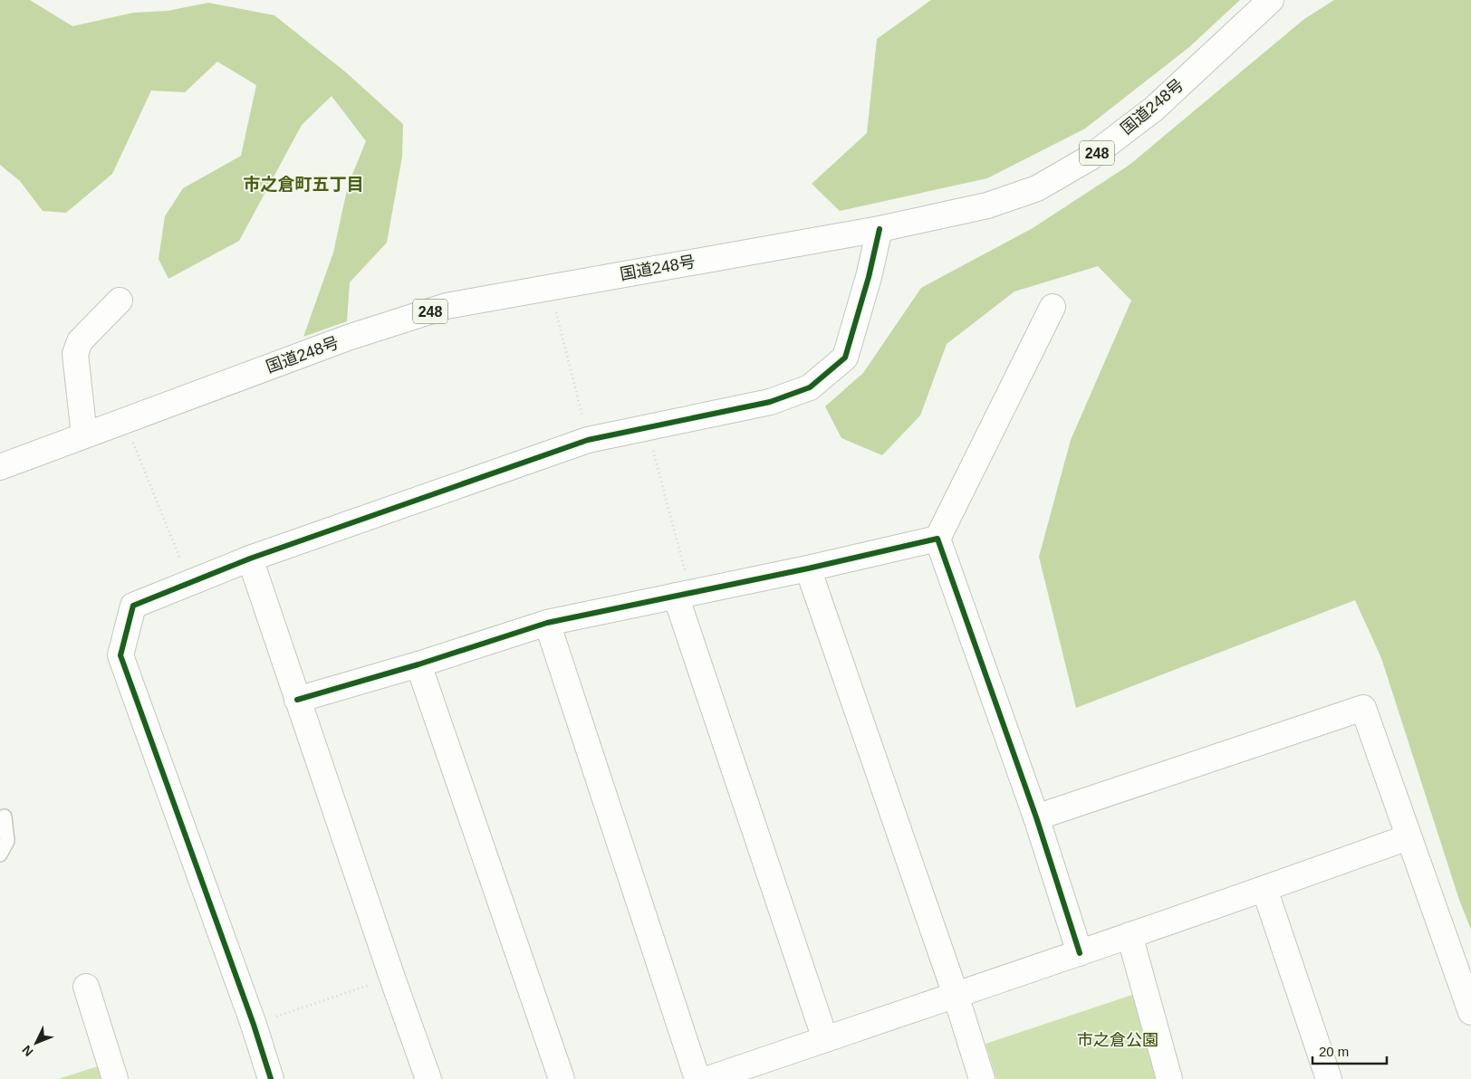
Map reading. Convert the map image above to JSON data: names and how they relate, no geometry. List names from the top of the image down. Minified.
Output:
{"streets":{"main road":["国道248号","248"]},"districts":["市之倉町五丁目"],"parks":["市之倉公園"],"scale_bar":"20 m","north":"bottom left"}
